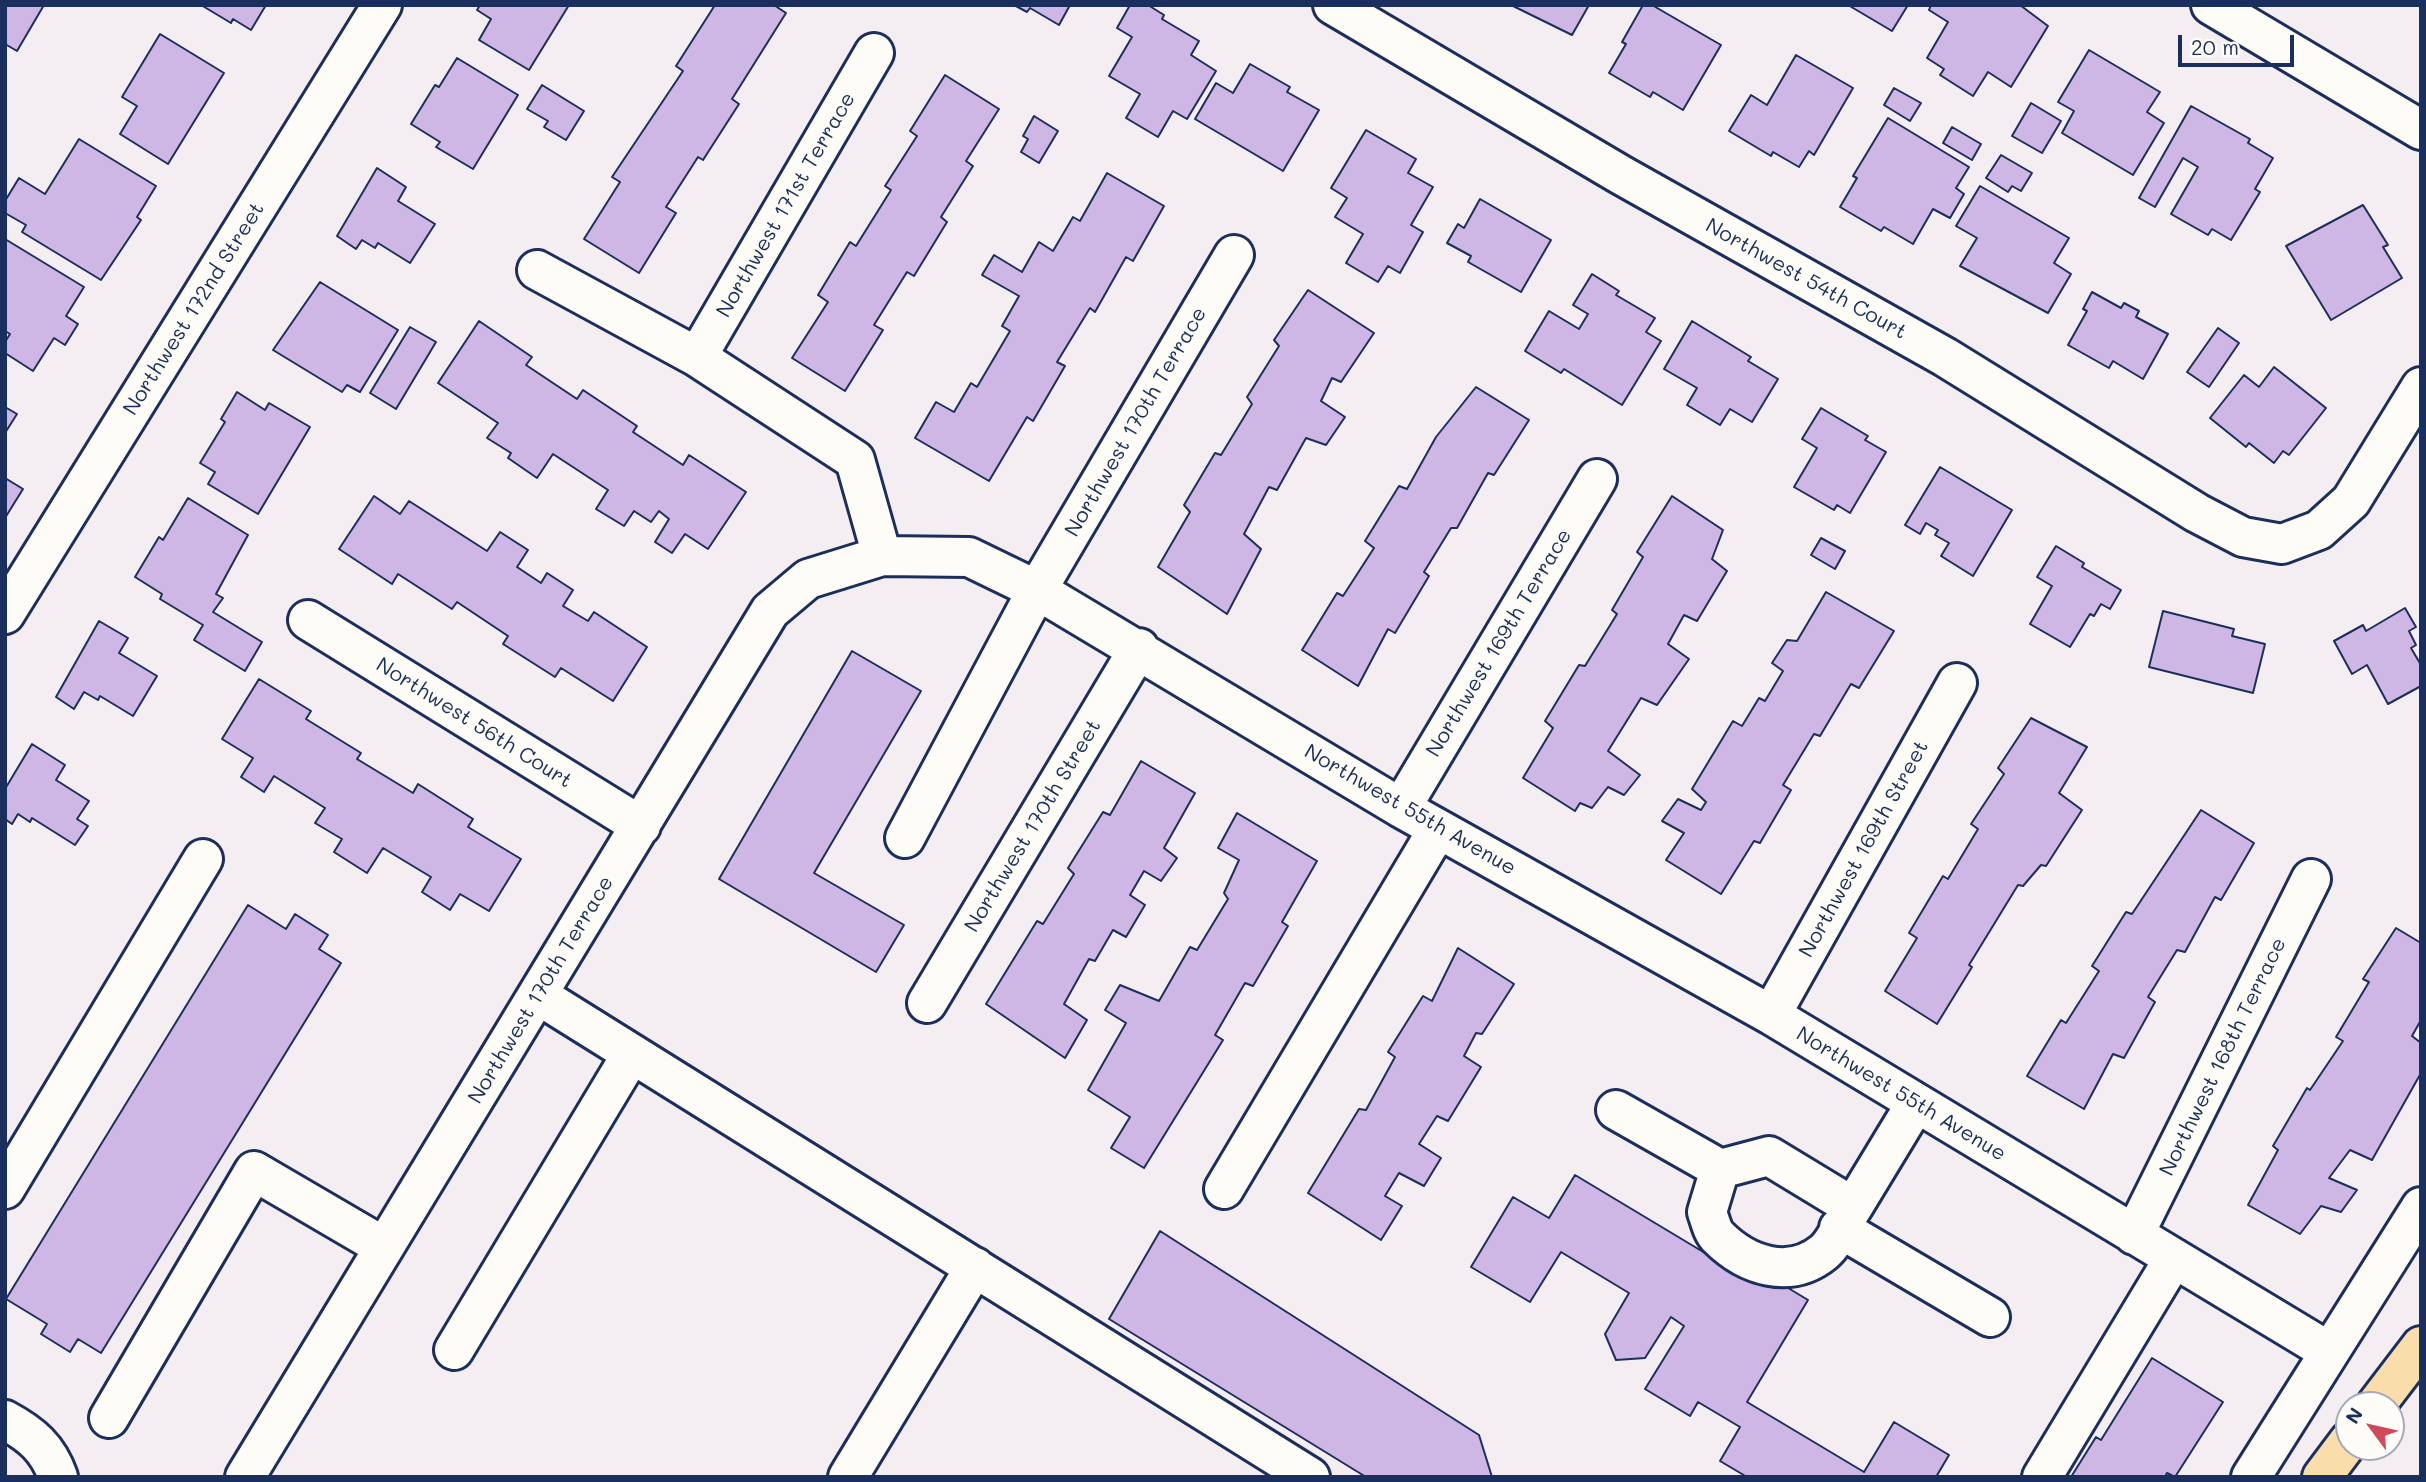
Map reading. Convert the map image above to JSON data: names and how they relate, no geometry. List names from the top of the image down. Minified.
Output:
{"streets":{"street":["Northwest 171st Terrace","Northwest 54th Court","Northwest 172nd Street","Northwest 170th Terrace","Northwest 169th Terrace","Northwest 56th Court","Northwest 55th Avenue","Northwest 170th Street","Northwest 169th Street","Northwest 168th Terrace"]},"crossings":[["Northwest 170th Terrace","Northwest 56th Court"],["Northwest 170th Terrace","Northwest 55th Avenue"],["Northwest 169th Terrace","Northwest 55th Avenue"],["Northwest 55th Avenue","Northwest 170th Street"],["Northwest 55th Avenue","Northwest 169th Street"],["Northwest 55th Avenue","Northwest 168th Terrace"]],"scale_bar":"20 m","north":"top left"}
